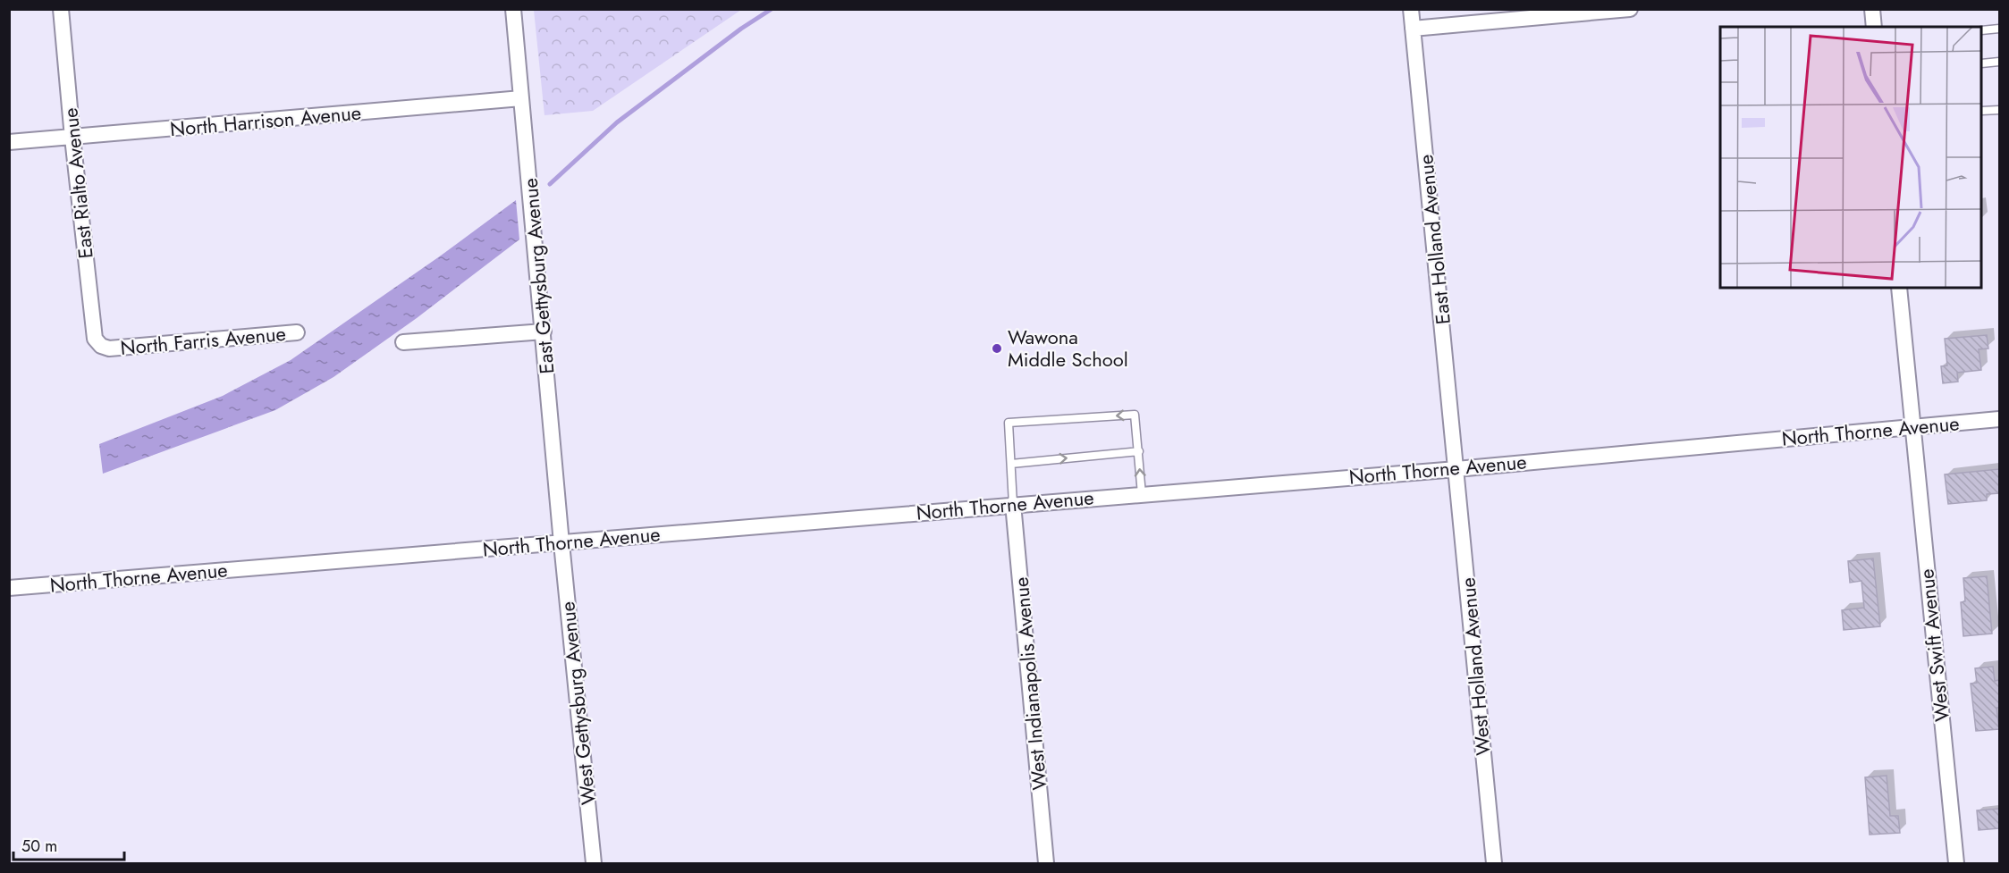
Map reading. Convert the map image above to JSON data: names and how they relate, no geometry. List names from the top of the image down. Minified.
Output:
{"streets":{"street":["North Harrison Avenue","East Rialto Avenue","East Holland Avenue","East Gettysburg Avenue","North Farris Avenue","North Thorne Avenue","West Swift Avenue","West Holland Avenue","West Indianapolis Avenue","West Gettysburg Avenue"]},"crossings":[["North Harrison Avenue","East Rialto Avenue"],["North Harrison Avenue","East Gettysburg Avenue"],["East Rialto Avenue","North Farris Avenue"],["East Holland Avenue","North Thorne Avenue"],["East Holland Avenue","West Holland Avenue"],["East Gettysburg Avenue","North Thorne Avenue"],["East Gettysburg Avenue","West Gettysburg Avenue"],["North Thorne Avenue","West Swift Avenue"],["North Thorne Avenue","West Holland Avenue"],["North Thorne Avenue","West Indianapolis Avenue"],["North Thorne Avenue","West Gettysburg Avenue"]],"places":["Wawona Middle School"],"scale_bar":"50 m"}
